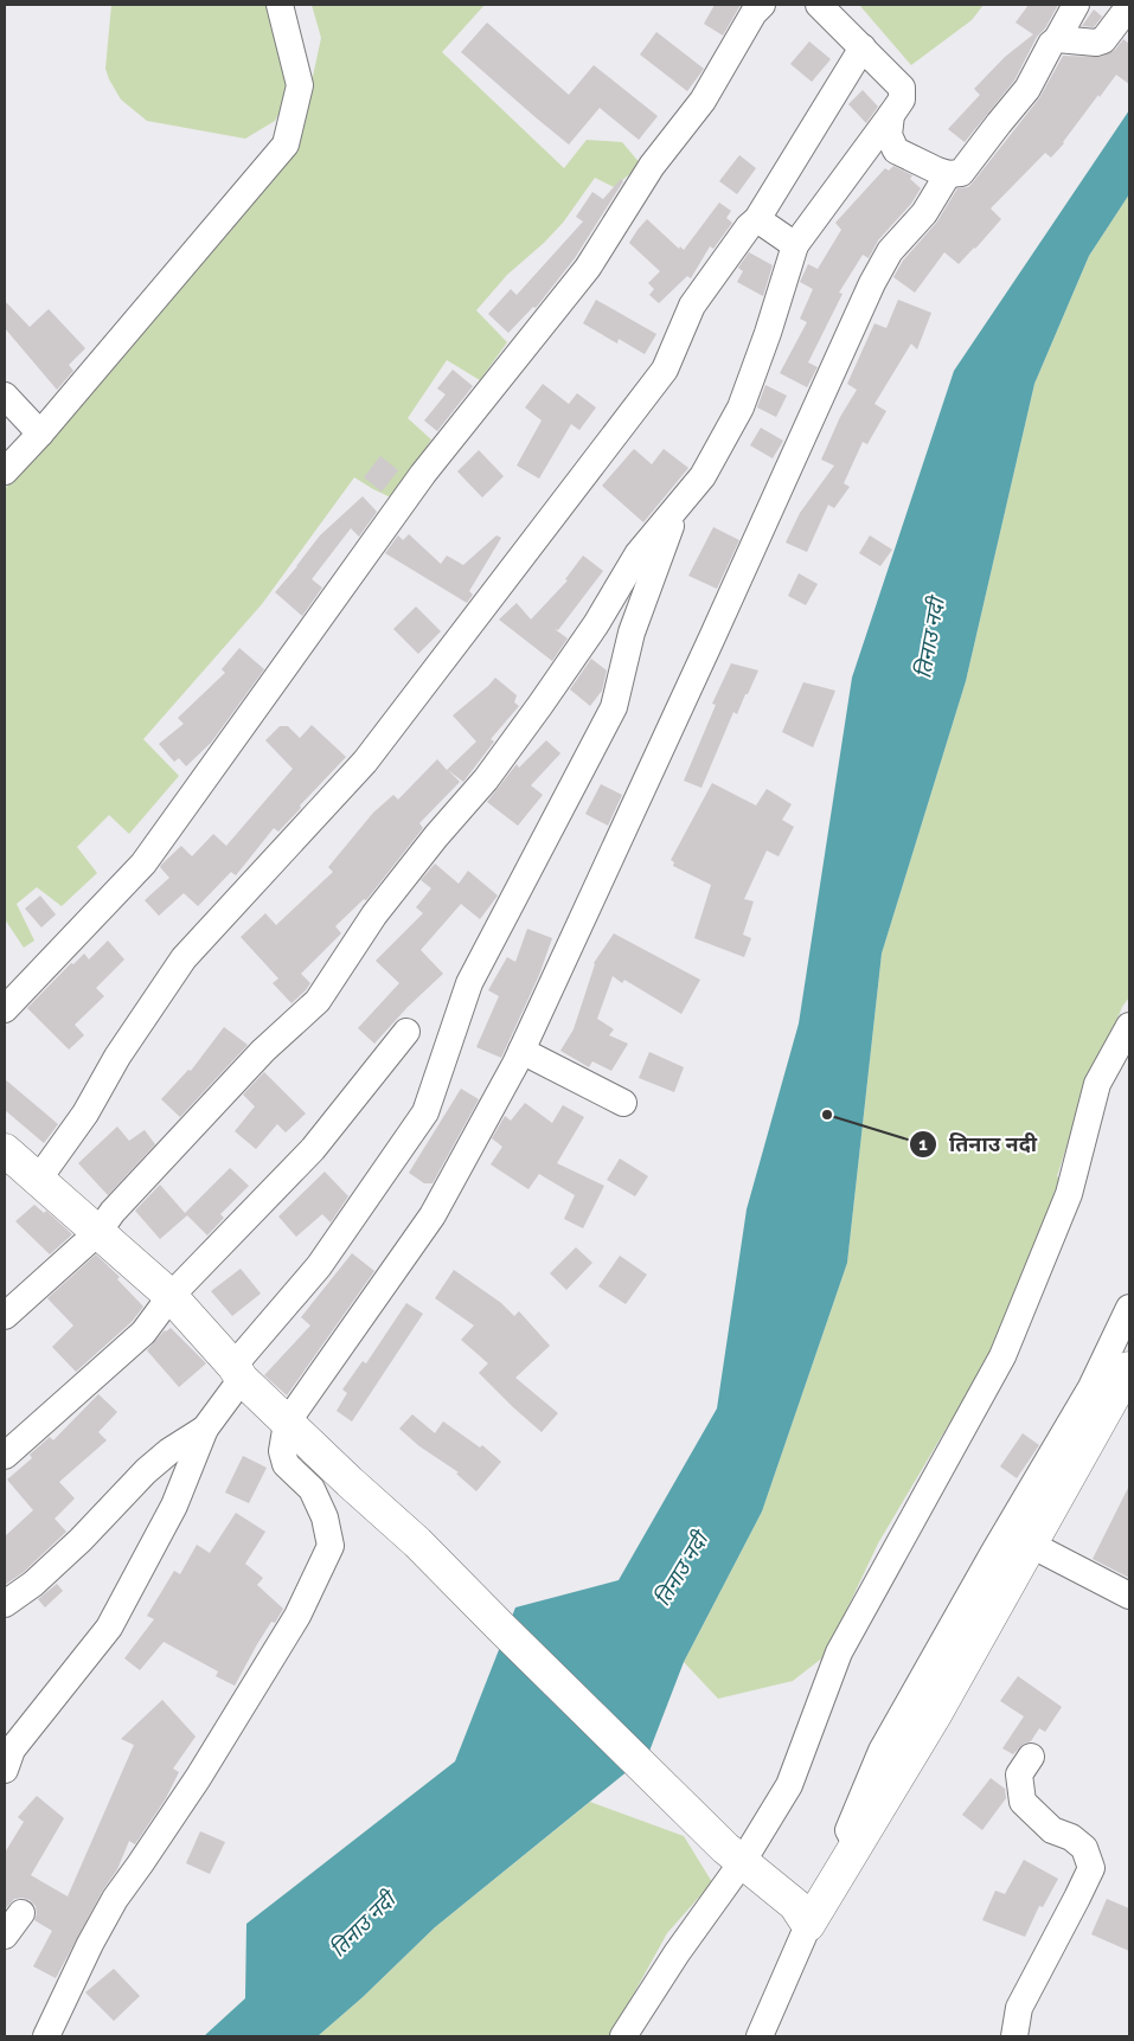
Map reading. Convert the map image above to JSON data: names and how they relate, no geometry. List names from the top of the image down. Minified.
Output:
{"water":["तिनाउ नदी"],"places":["तिनाउ नदी"]}
